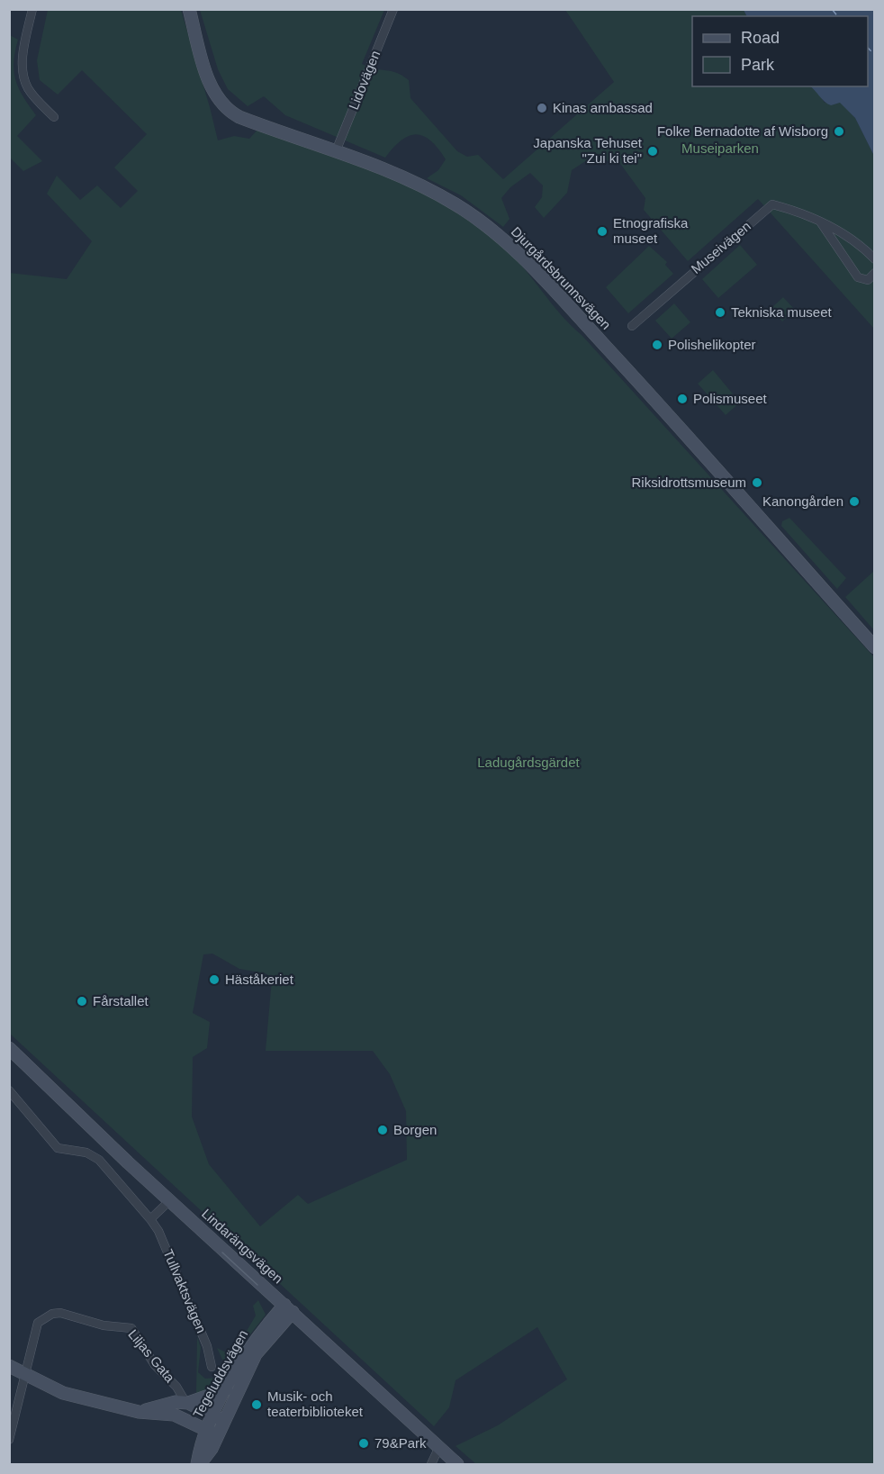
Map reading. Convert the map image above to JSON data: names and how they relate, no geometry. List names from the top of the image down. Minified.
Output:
{"streets":{"street":["Lidovägen","Museivägen","Djurgårdsbrunnsvägen","Lindarängsvägen","Tullvaktsvägen","Liljas Gata","Tegeluddsvägen"]},"crossings":[["Lidovägen","Djurgårdsbrunnsvägen"],["Lindarängsvägen","Tegeluddsvägen"]],"parks":["Museiparken","Ladugårdsgärdet"],"places":["Kinas ambassad","Folke Bernadotte af Wisborg","Japanska Tehuset \"Zui ki tei\"","Etnografiska museet","Tekniska museet","Polishelikopter","Polismuseet","Riksidrottsmuseum","Kanongården","Häståkeriet","Fårstallet","Borgen","Musik- och teaterbiblioteket","79&Park"],"legend":["Road","Park"]}
